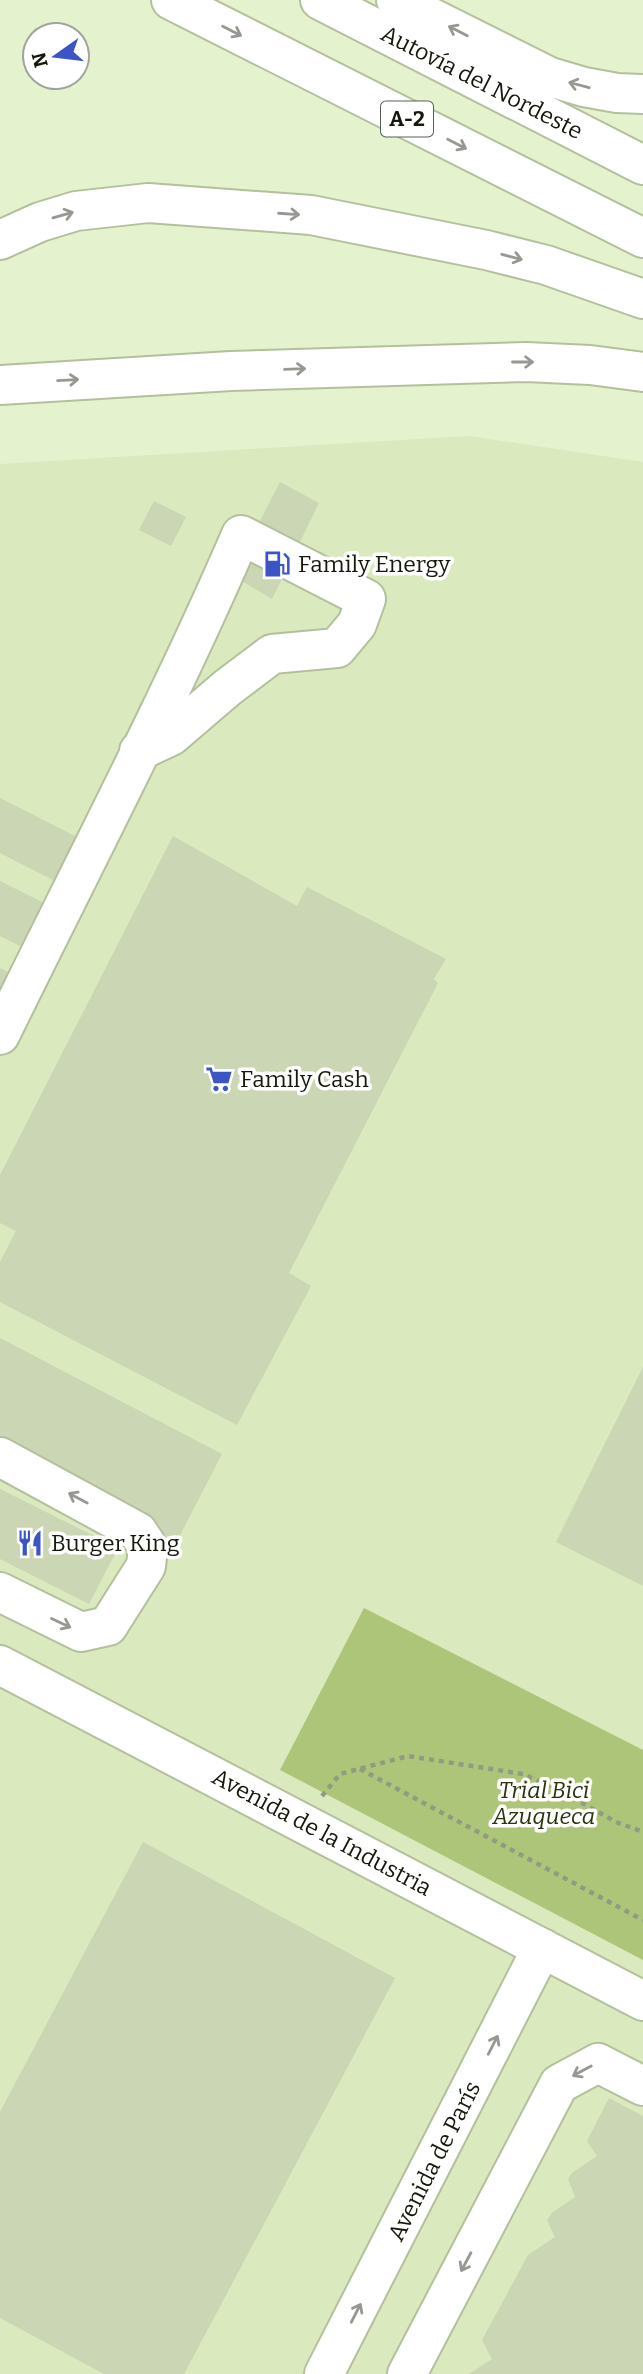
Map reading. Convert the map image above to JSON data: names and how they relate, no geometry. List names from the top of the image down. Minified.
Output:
{"streets":{"main road":["Autovía del Nordeste","A-2","Avenida de la Industria","Avenida de París"]},"crossings":[["Avenida de la Industria","Avenida de París"]],"one_way":["Avenida de París"],"parks":["Trial Bici Azuqueca"],"places":{"fuel station":["Family Energy"],"supermarket":["Family Cash"],"restaurant":["Burger King"]},"north":"left"}
